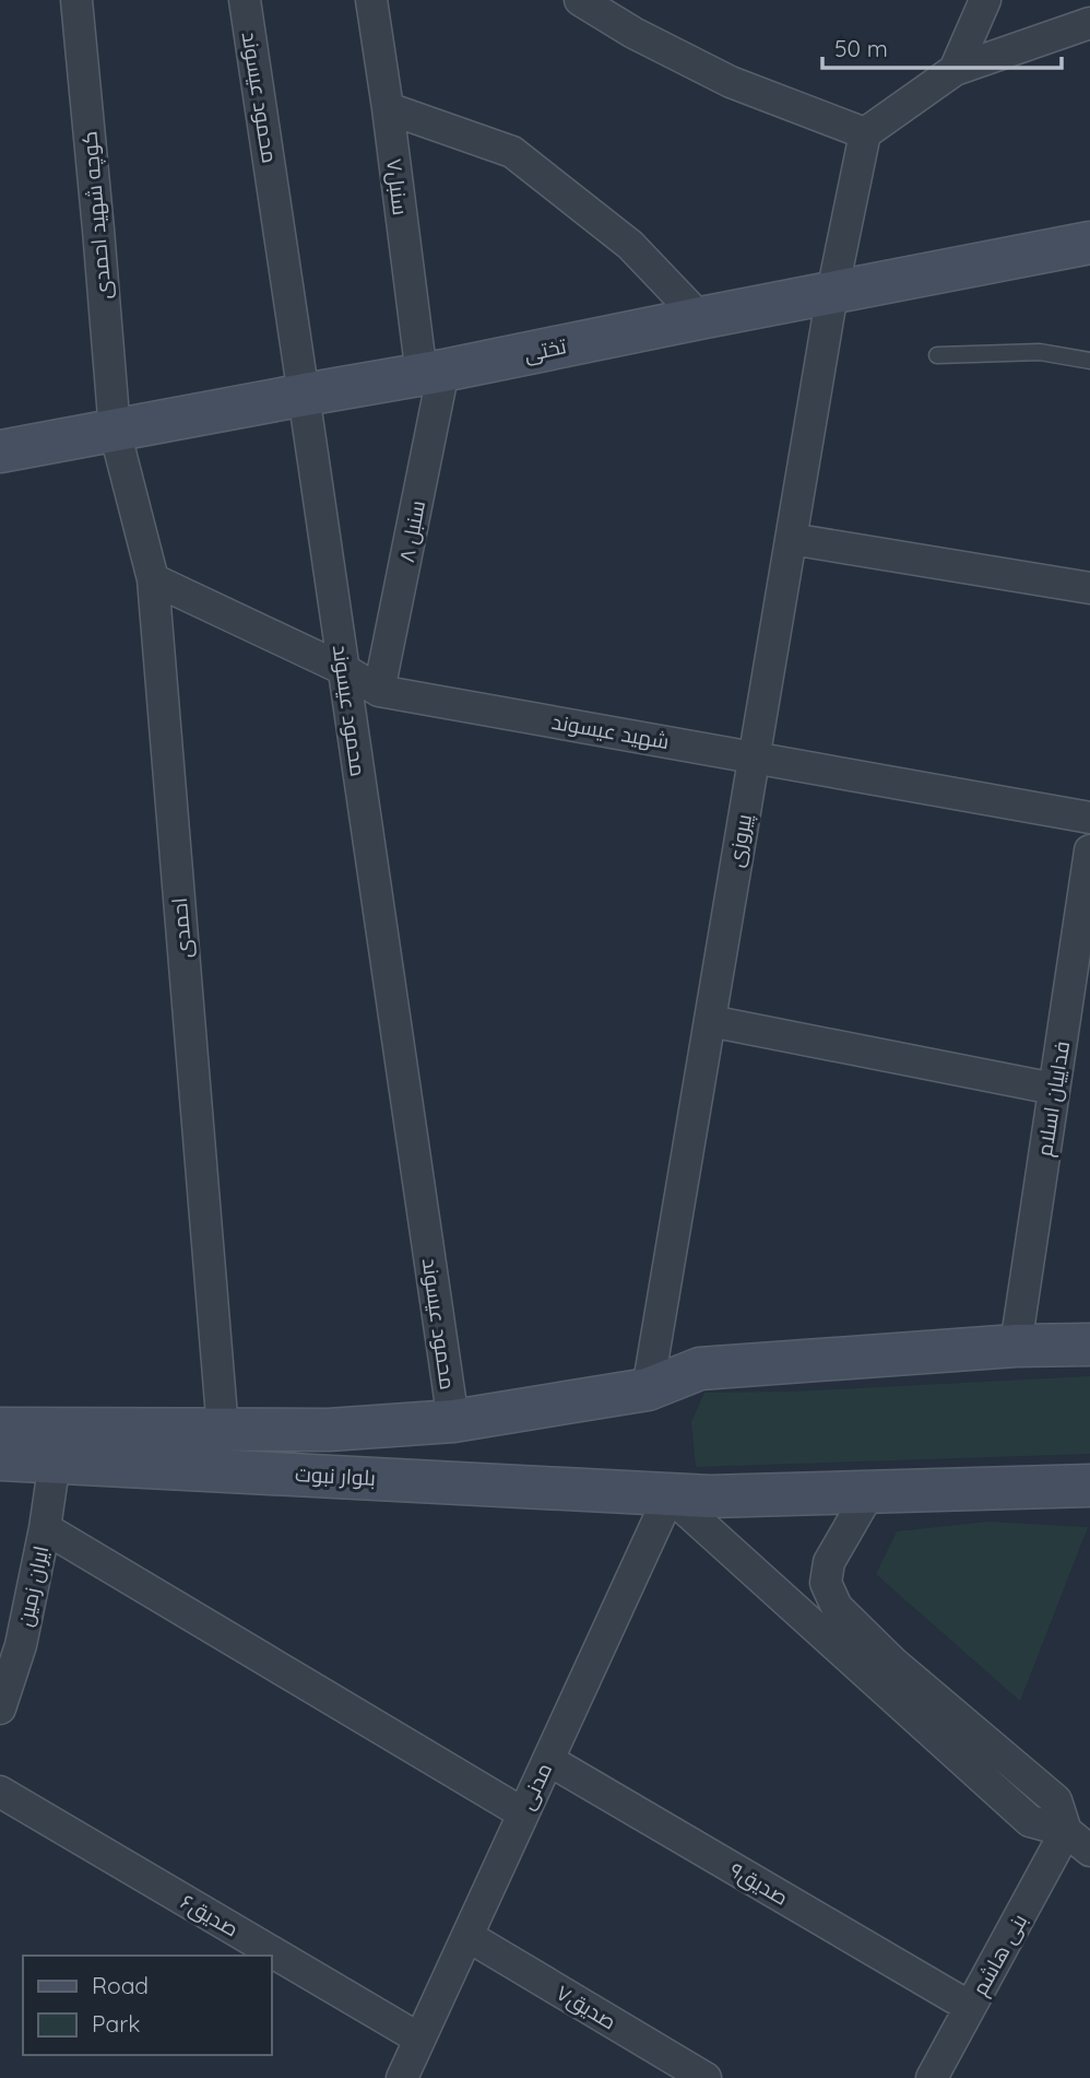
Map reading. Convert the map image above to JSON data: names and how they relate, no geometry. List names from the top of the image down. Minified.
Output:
{"streets":{"street":["محمود عیسوند","سنبل۷","کوچه شهید احمدی","تختی","سنبل ۸","شهید عیسوند","پیروزی","احمدی","فداییان اسلام","بلوار نبوت","ایران زمین","مدنی","صدیق۹","صدیق۶","بنی هاشم","صدیق۷"]},"crossings":[["محمود عیسوند","تختی"],["محمود عیسوند","شهید عیسوند"],["محمود عیسوند","بلوار نبوت"],["سنبل۷","تختی"],["سنبل۷","سنبل ۸"],["کوچه شهید احمدی","تختی"],["کوچه شهید احمدی","احمدی"],["تختی","سنبل ۸"],["تختی","پیروزی"],["تختی","احمدی"],["سنبل ۸","شهید عیسوند"],["شهید عیسوند","پیروزی"],["شهید عیسوند","احمدی"],["پیروزی","بلوار نبوت"],["احمدی","بلوار نبوت"],["فداییان اسلام","بلوار نبوت"],["بلوار نبوت","ایران زمین"],["بلوار نبوت","مدنی"],["مدنی","صدیق۹"],["مدنی","صدیق۶"],["مدنی","صدیق۷"],["صدیق۹","بنی هاشم"]],"legend":["Road","Park"],"scale_bar":"50 m"}
